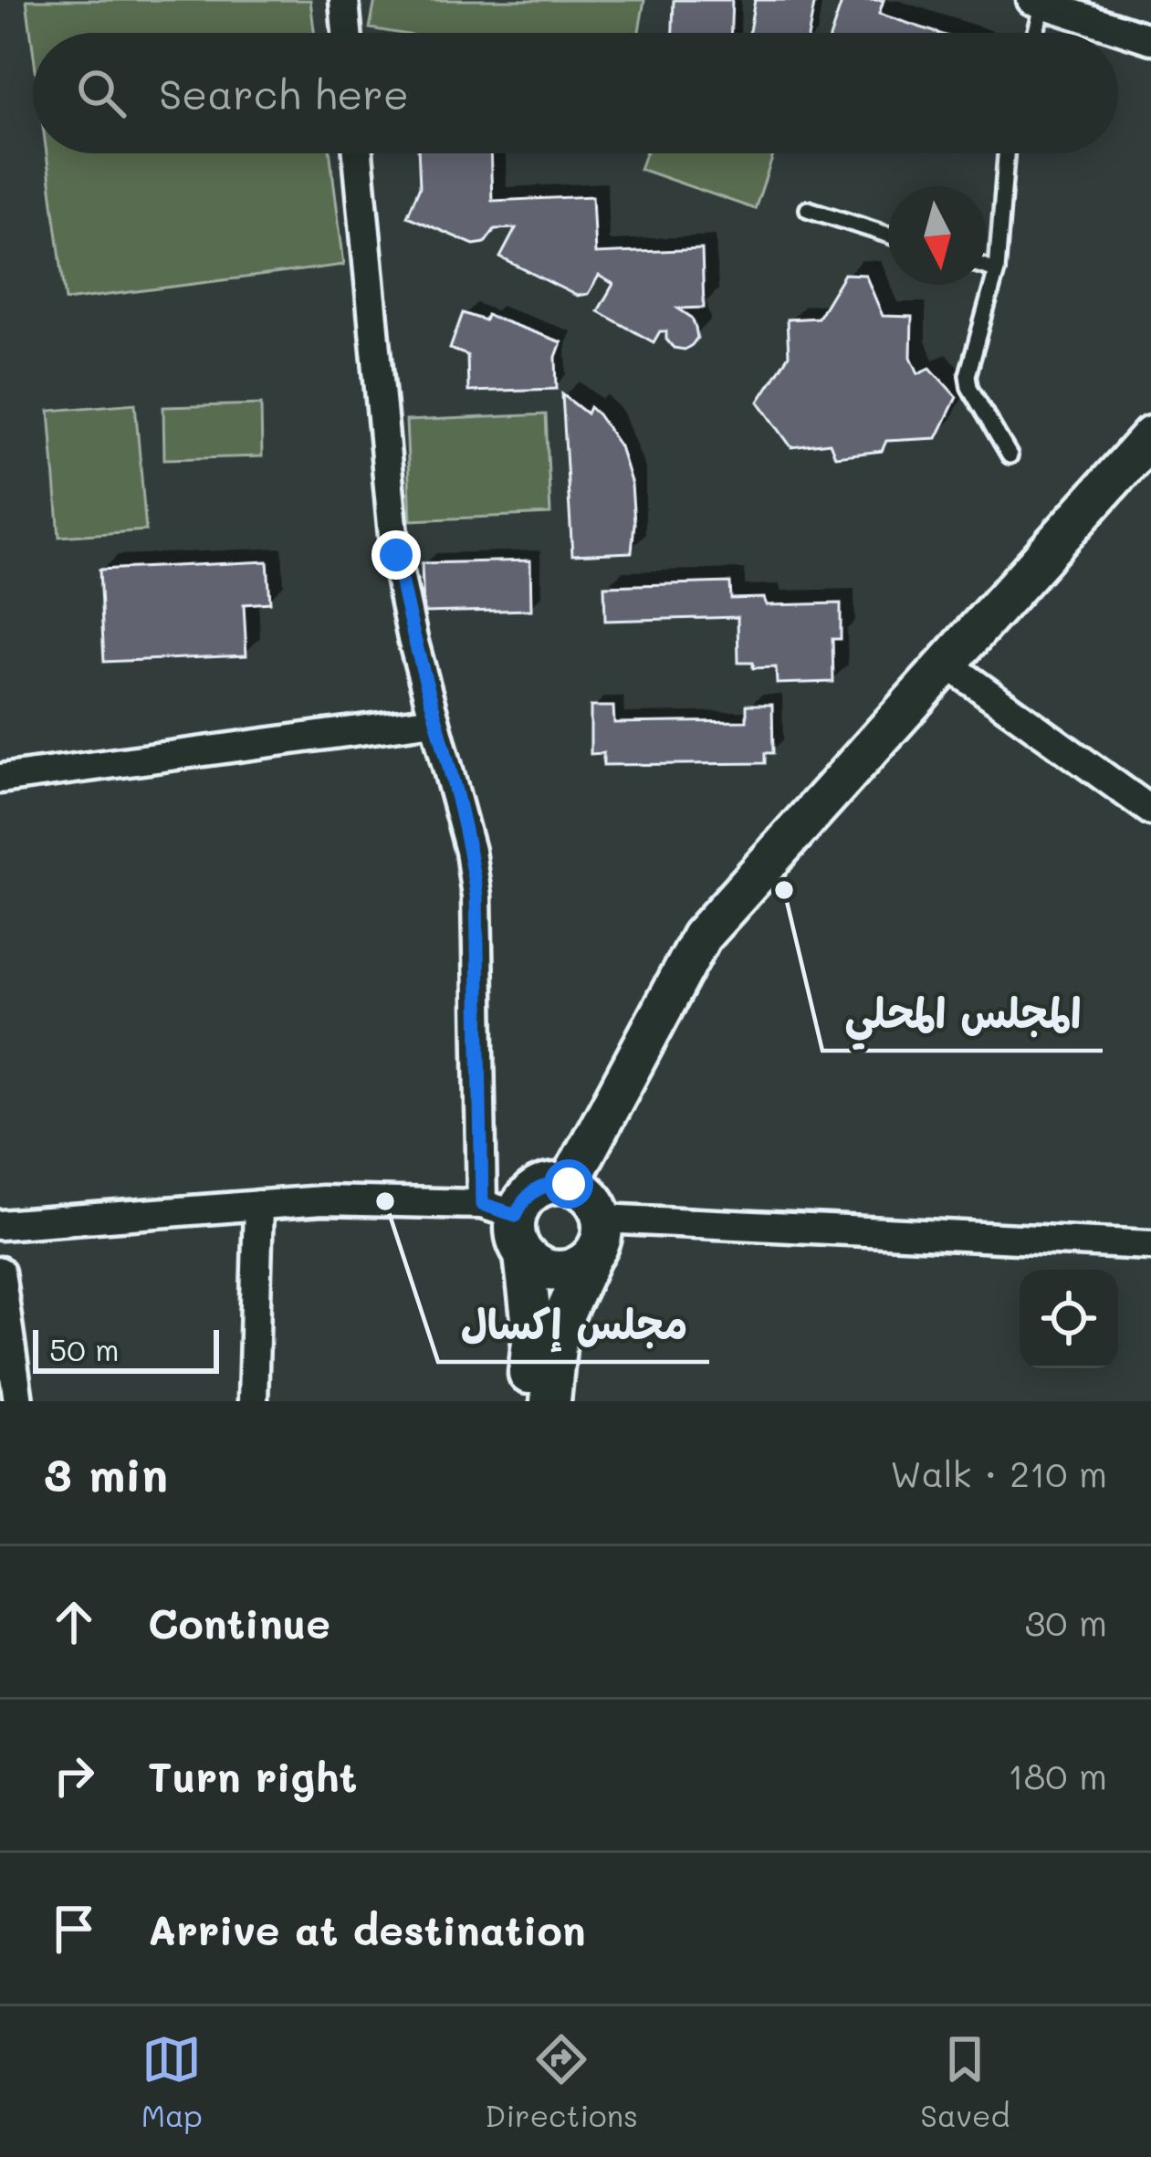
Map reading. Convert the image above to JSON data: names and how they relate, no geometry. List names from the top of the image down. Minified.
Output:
{"places":["المجلس المحلي","مجلس إكسال"],"scale_bar":"50 m","north":"bottom","page":{"search":"Search here","scale":"50 m","heading":["3 min","Walk · 210 m"],"list":[["Continue","30 m"],["Turn right","180 m"],"Arrive at destination"],"nav":["Map","Directions","Saved"]}}
